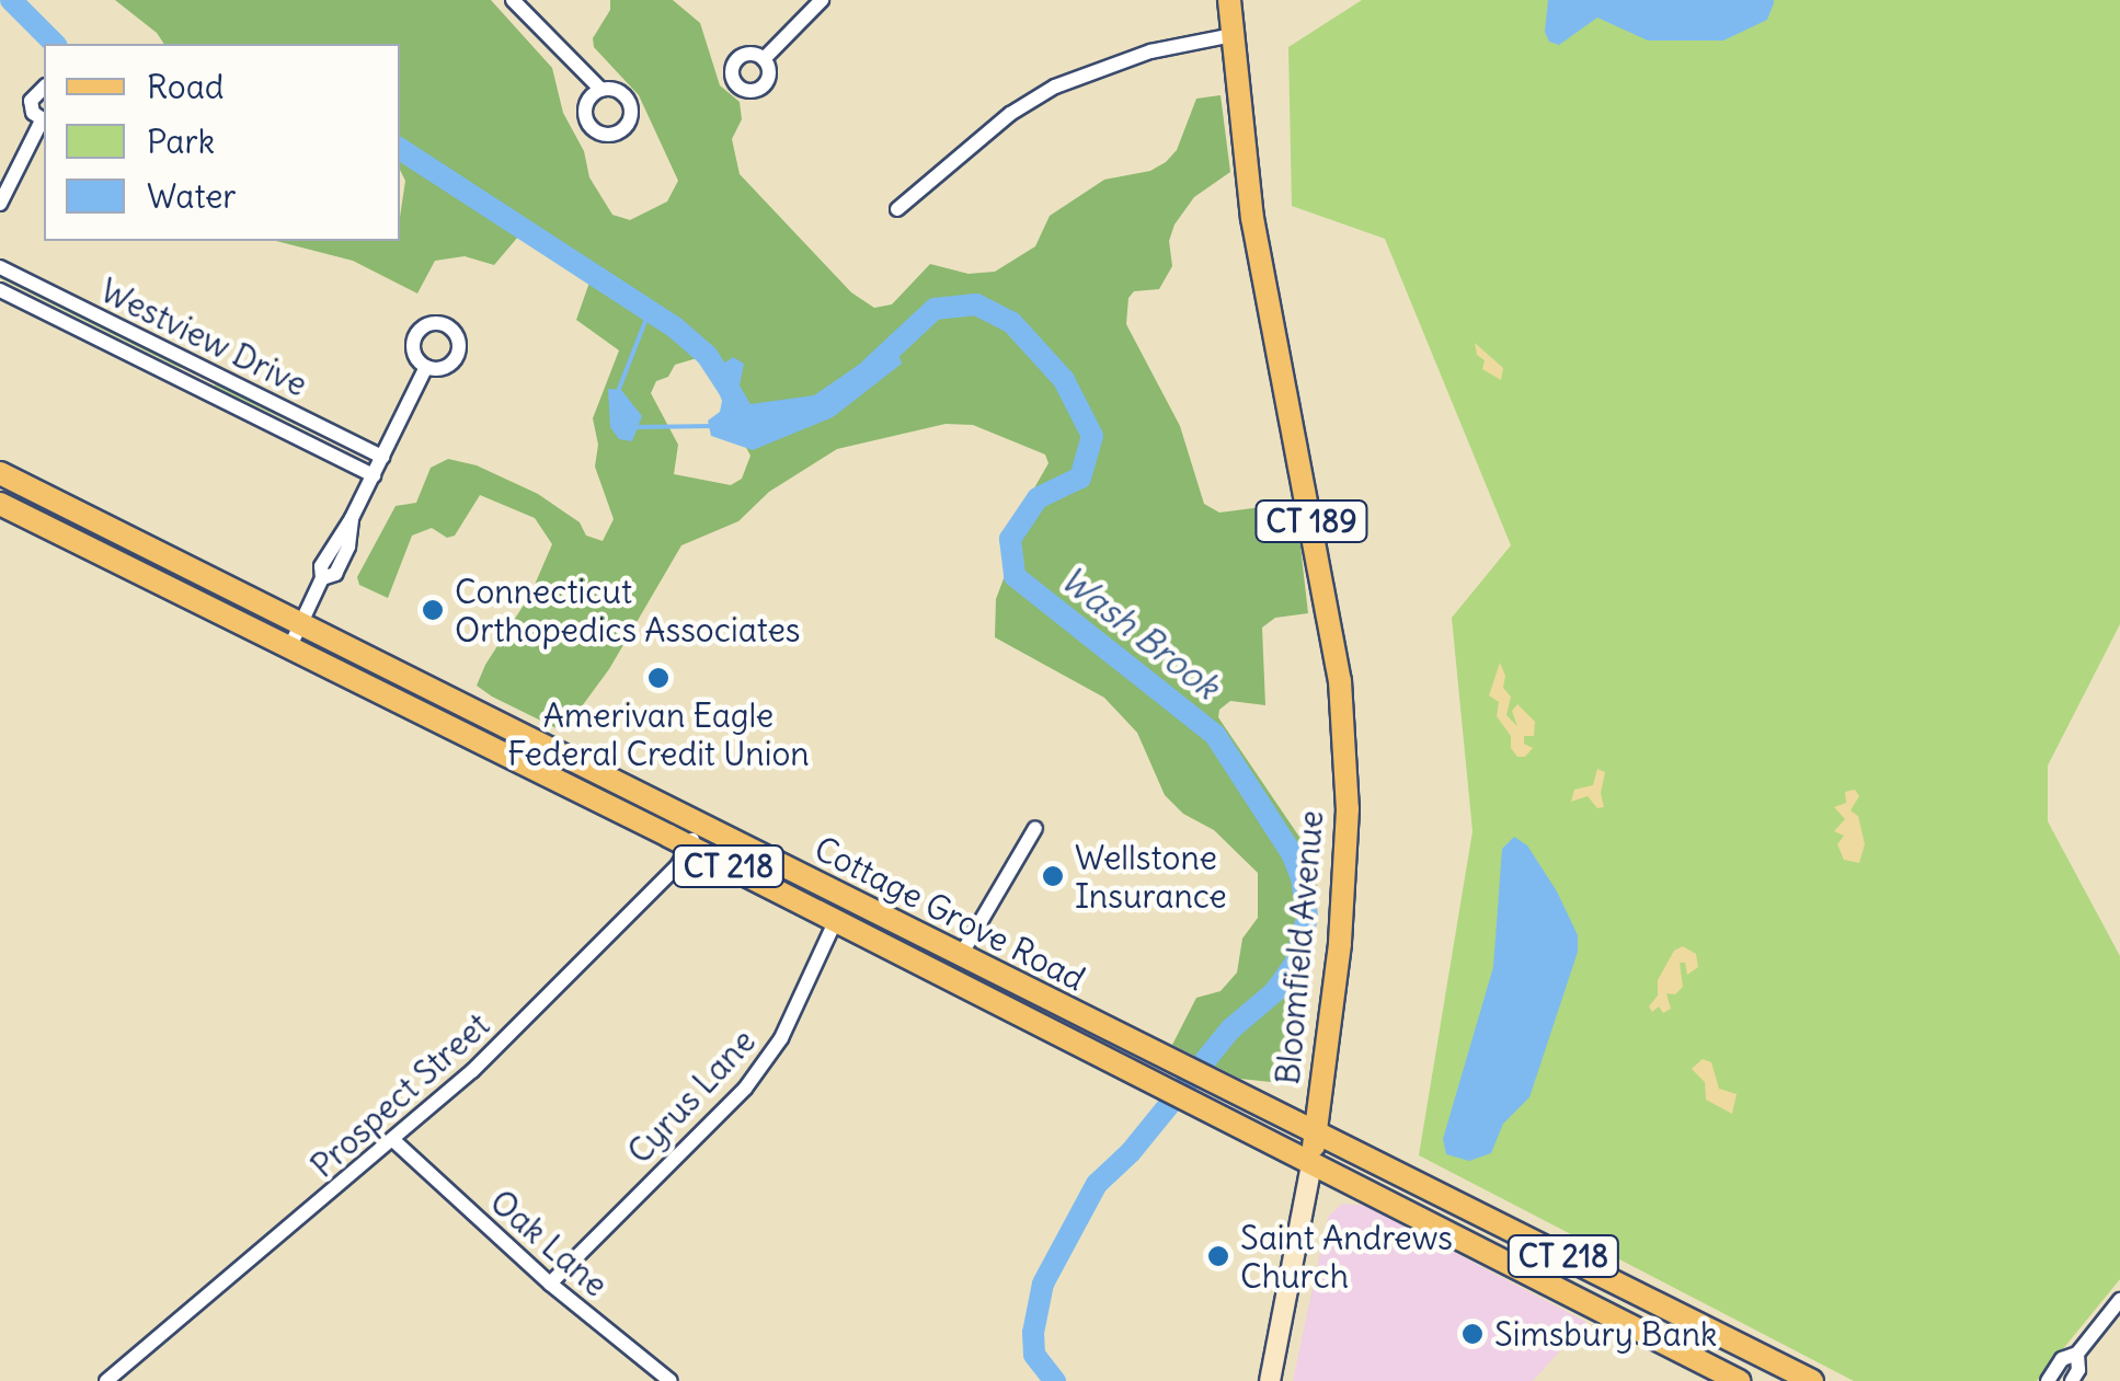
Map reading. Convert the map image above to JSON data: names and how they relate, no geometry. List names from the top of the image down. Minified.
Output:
{"streets":{"main road":["CT 189","CT 218","Cottage Grove Road","Bloomfield Avenue"],"street":["Westview Drive","Prospect Street","Cyrus Lane","Oak Lane"]},"crossings":[["Cottage Grove Road","Bloomfield Avenue"],["Cottage Grove Road","Prospect Street"],["Cottage Grove Road","Cyrus Lane"],["Prospect Street","Oak Lane"],["Cyrus Lane","Oak Lane"]],"water":["Wash Brook"],"places":["Connecticut Orthopedics Associates","Amerivan Eagle Federal Credit Union","Wellstone Insurance","Saint Andrews Church","Simsbury Bank"],"legend":["Road","Park","Water"]}
